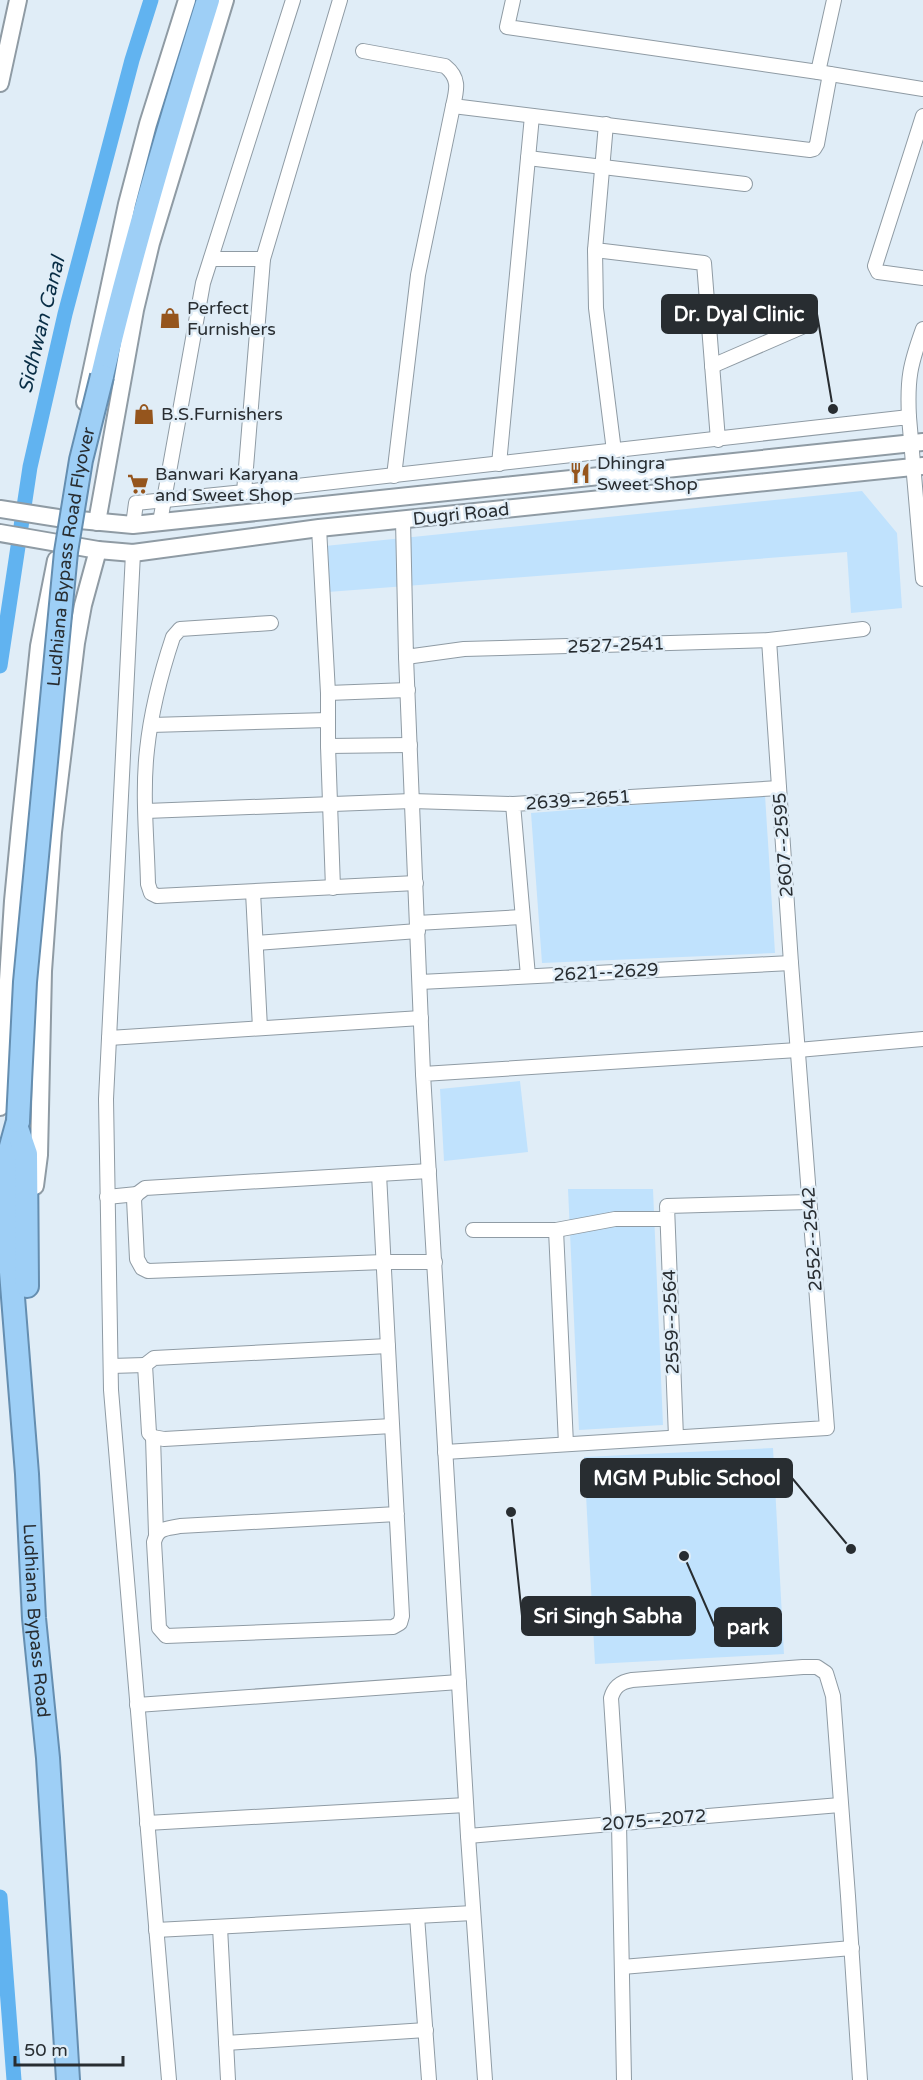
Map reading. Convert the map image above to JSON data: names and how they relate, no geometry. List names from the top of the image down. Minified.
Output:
{"streets":{"highway":["Ludhiana Bypass Road Flyover","Ludhiana Bypass Road"],"street":["Dugri Road","2527-2541","2639--2651","2607--2595","2621--2629","2552--2542","2559--2564","2075--2072"]},"crossings":[["Ludhiana Bypass Road Flyover","Ludhiana Bypass Road"],["2527-2541","2607--2595"],["2639--2651","2607--2595"],["2639--2651","2621--2629"],["2607--2595","2621--2629"],["2607--2595","2552--2542"],["2552--2542","2559--2564"]],"water":["Sidhwan Canal"],"places":{"shop":["Perfect Furnishers","B.S.Furnishers"],"other":["Dr. Dyal Clinic","Sri Singh Sabha","MGM Public School","park"],"restaurant":["Dhingra Sweet Shop"],"supermarket":["Banwari Karyana and Sweet Shop"]},"scale_bar":"50 m"}
